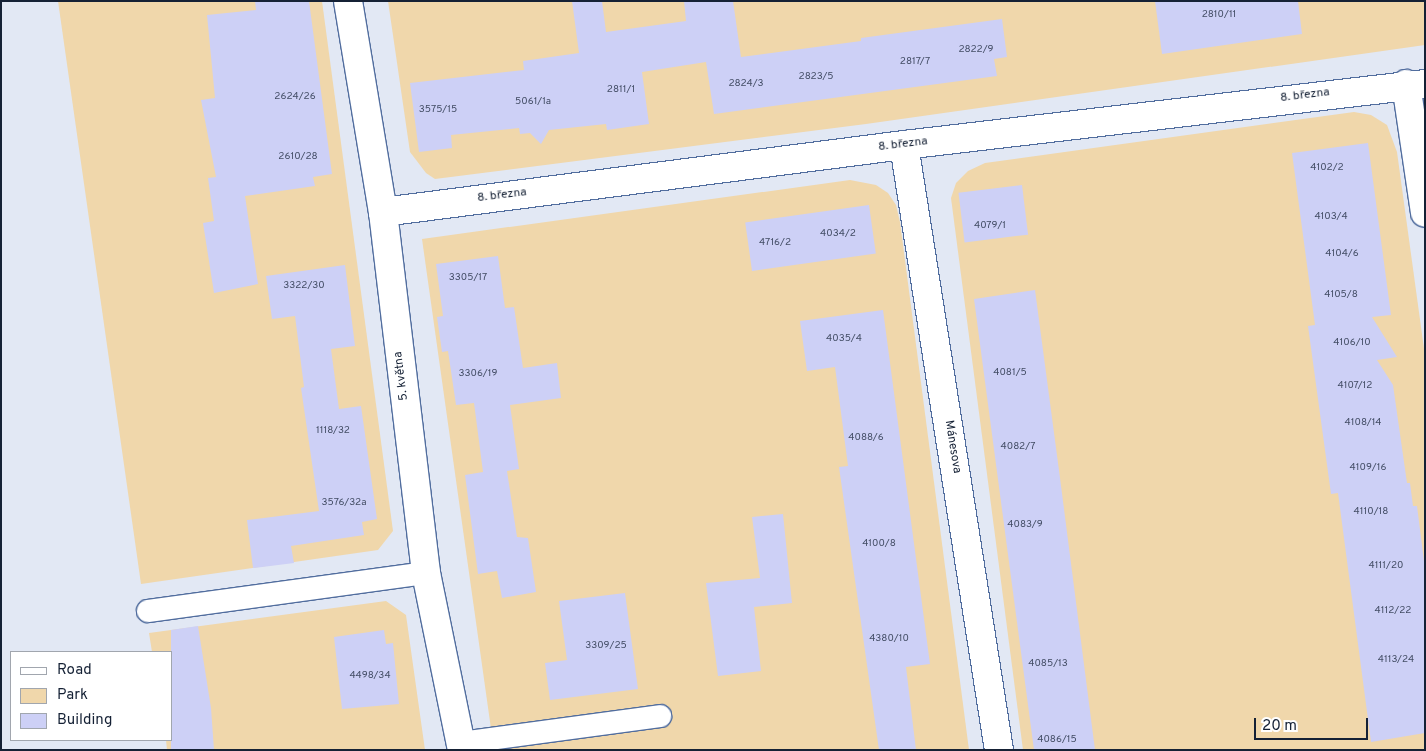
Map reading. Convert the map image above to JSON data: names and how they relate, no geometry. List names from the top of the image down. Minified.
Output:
{"streets":{"street":["8. března","5. května","Mánesova"]},"crossings":[["8. března","5. května"],["8. března","Mánesova"]],"house_numbers":["2810/11","2822/9","2817/7","2823/5","2824/3","2811/1","2624/26","5061/1a","3575/15","2610/28","4102/2","4103/4","4079/1","4034/2","4716/2","4104/6","3305/17","3322/30","4105/8","4035/4","4106/10","4081/5","3306/19","4107/12","4108/14","1118/32","4088/6","4082/7","4109/16","3576/32a","4110/18","4083/9","4100/8","4111/20","4112/22","4380/10","3309/25","4113/24","4085/13","4498/34","4086/15"],"legend":["Road","Park","Building"],"scale_bar":"20 m"}
